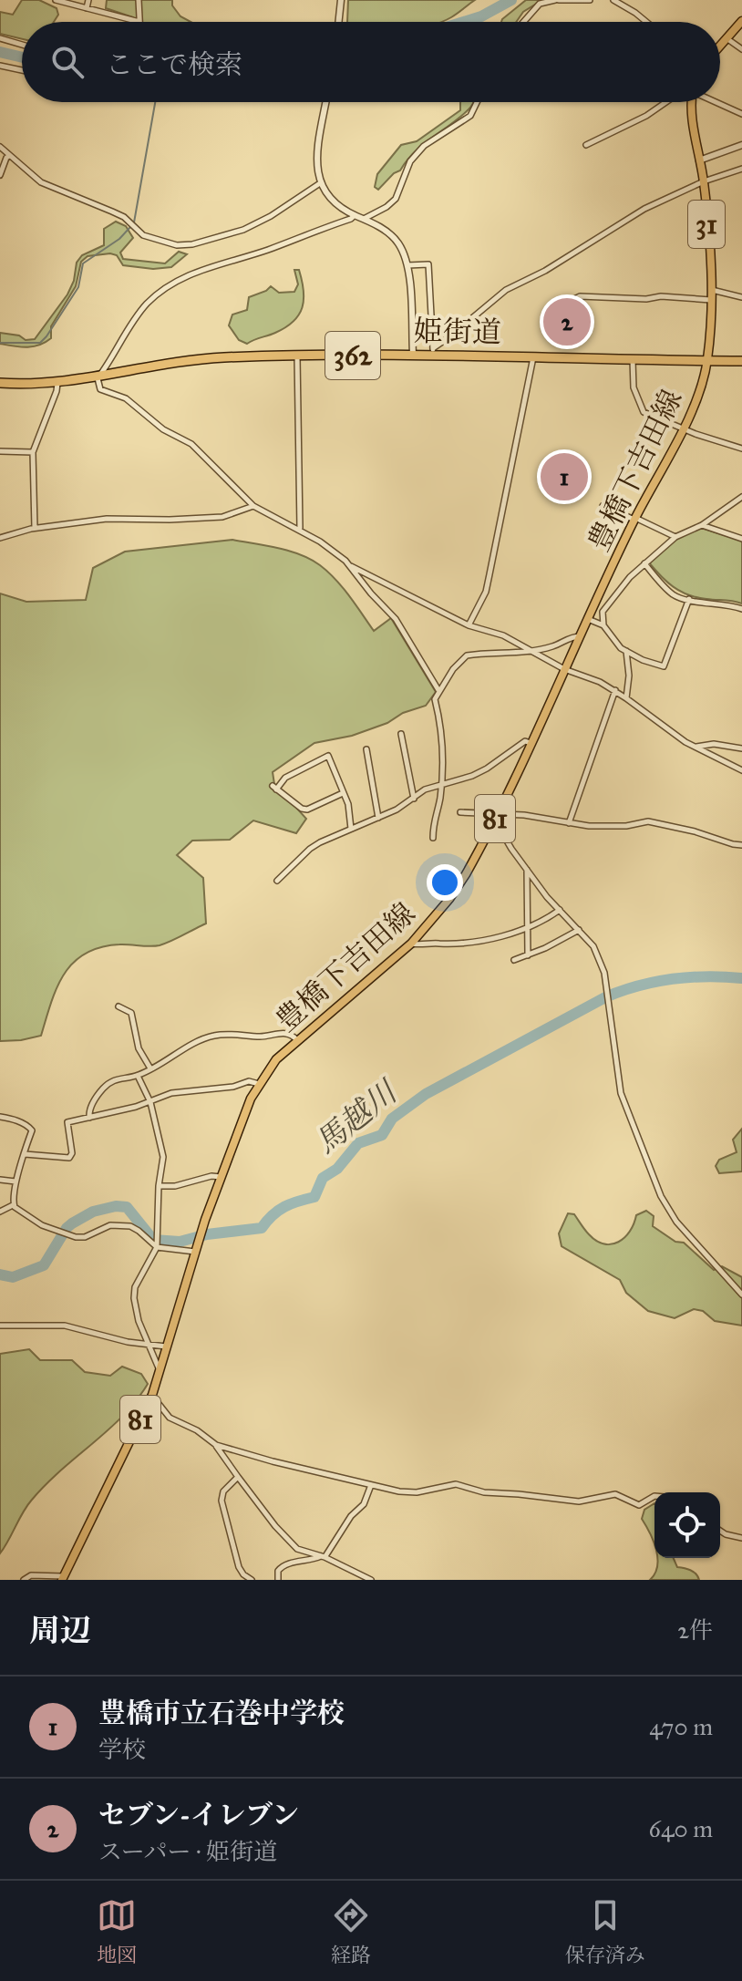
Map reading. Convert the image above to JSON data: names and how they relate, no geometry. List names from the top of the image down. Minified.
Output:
{"streets":{"highway":["姫街道","362"],"main road":["31","豊橋下吉田線","81"]},"crossings":[["31","姫街道"],["31","豊橋下吉田線"],["姫街道","豊橋下吉田線"]],"water":["馬越川"],"page":{"search":"ここで検索","pins":["2","1"],"heading":["周辺","2件"],"list":[{"mark":"1","name":"豊橋市立石巻中学校","note":"学校","value":"470 m"},{"mark":"2","name":"セブン-イレブン","note":"スーパー · 姫街道","value":"640 m"}],"nav":["地図","経路","保存済み"]}}
